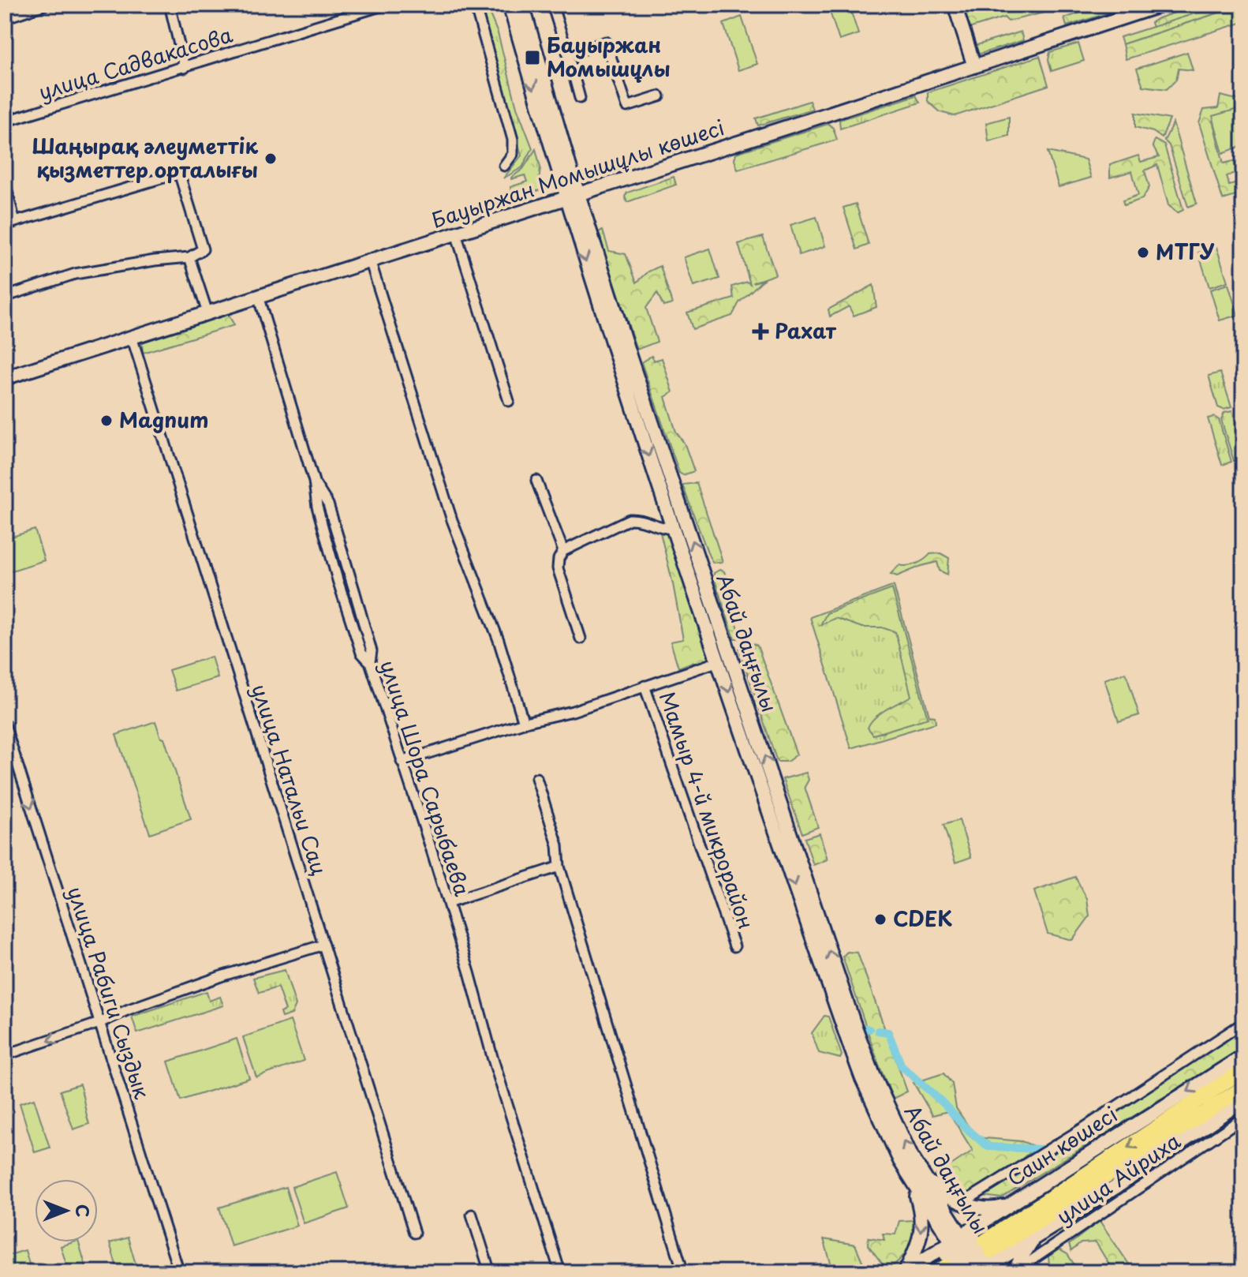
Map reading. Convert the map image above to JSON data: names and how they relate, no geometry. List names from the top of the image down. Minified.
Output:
{"streets":{"main road":["Бауыржан Момышұлы көшесі","Абай даңғылы","Саин көшесі"],"street":["улица Садвакасова","улица Шора Сарыбаева","улица Натальи Сац","Мамыр 4-й микрорайон","улица Рабиги Сыздык","улица Айриха"]},"crossings":[["Бауыржан Момышұлы көшесі","Абай даңғылы"],["Бауыржан Момышұлы көшесі","улица Шора Сарыбаева"],["Бауыржан Момышұлы көшесі","улица Натальи Сац"],["Абай даңғылы","Саин көшесі"]],"one_way":["улица Рабиги Сыздык"],"places":{"transit":["Бауыржан Момышұлы"],"other":["Шаңырақ әлеуметтік қызметтер орталығы","МТГУ","Magnum","CDEK"],"health":["Рахат"]},"north":"right"}
